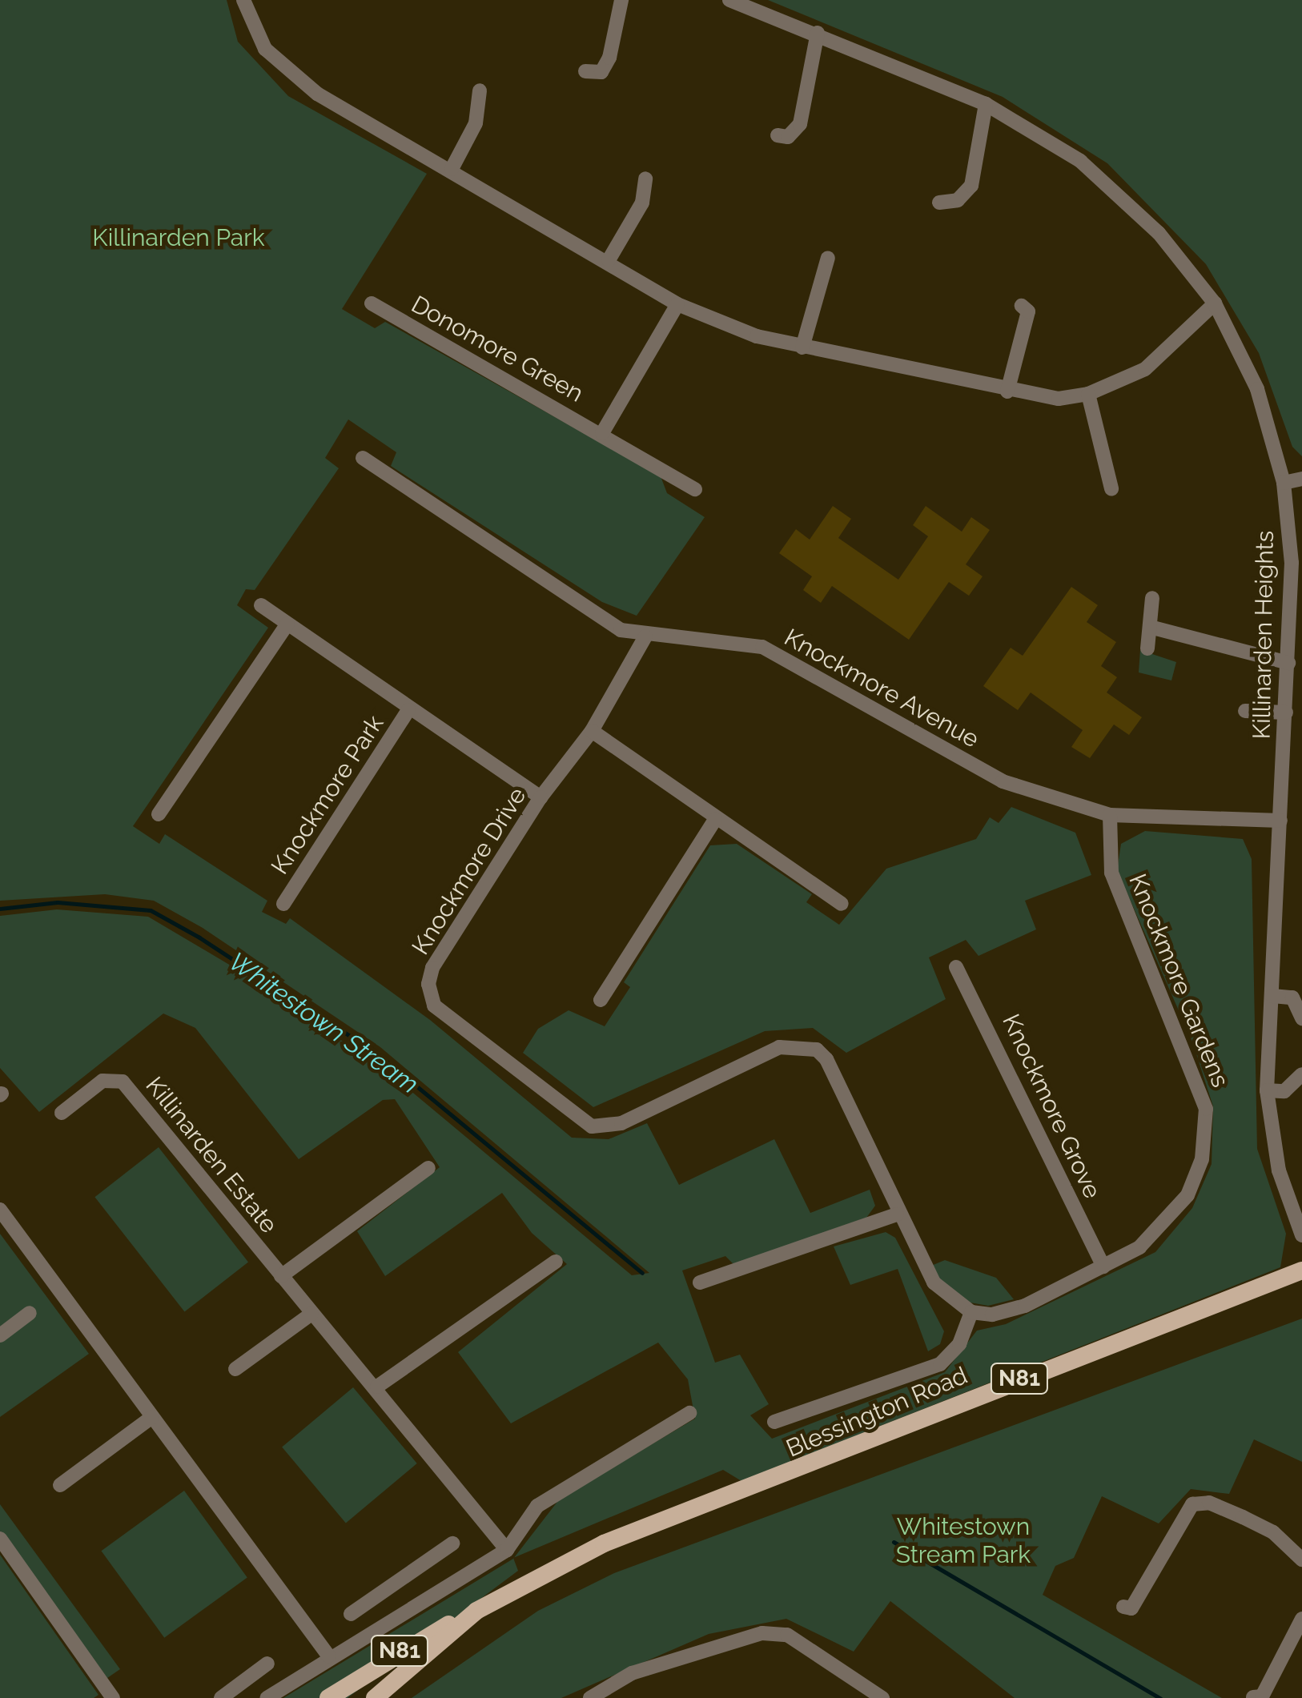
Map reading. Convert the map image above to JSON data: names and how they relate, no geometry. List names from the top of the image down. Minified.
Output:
{"streets":{"main road":["N81","Blessington Road"],"street":["Donomore Green","Killinarden Heights","Knockmore Avenue","Knockmore Park","Knockmore Drive","Knockmore Gardens","Knockmore Grove","Killinarden Estate"]},"crossings":[["Killinarden Heights","Knockmore Avenue"],["Knockmore Avenue","Knockmore Drive"],["Knockmore Avenue","Knockmore Gardens"],["Knockmore Park","Knockmore Drive"],["Knockmore Gardens","Knockmore Grove"]],"water":["Whitestown Stream"],"parks":["Killinarden Park","Whitestown Stream Park"]}
